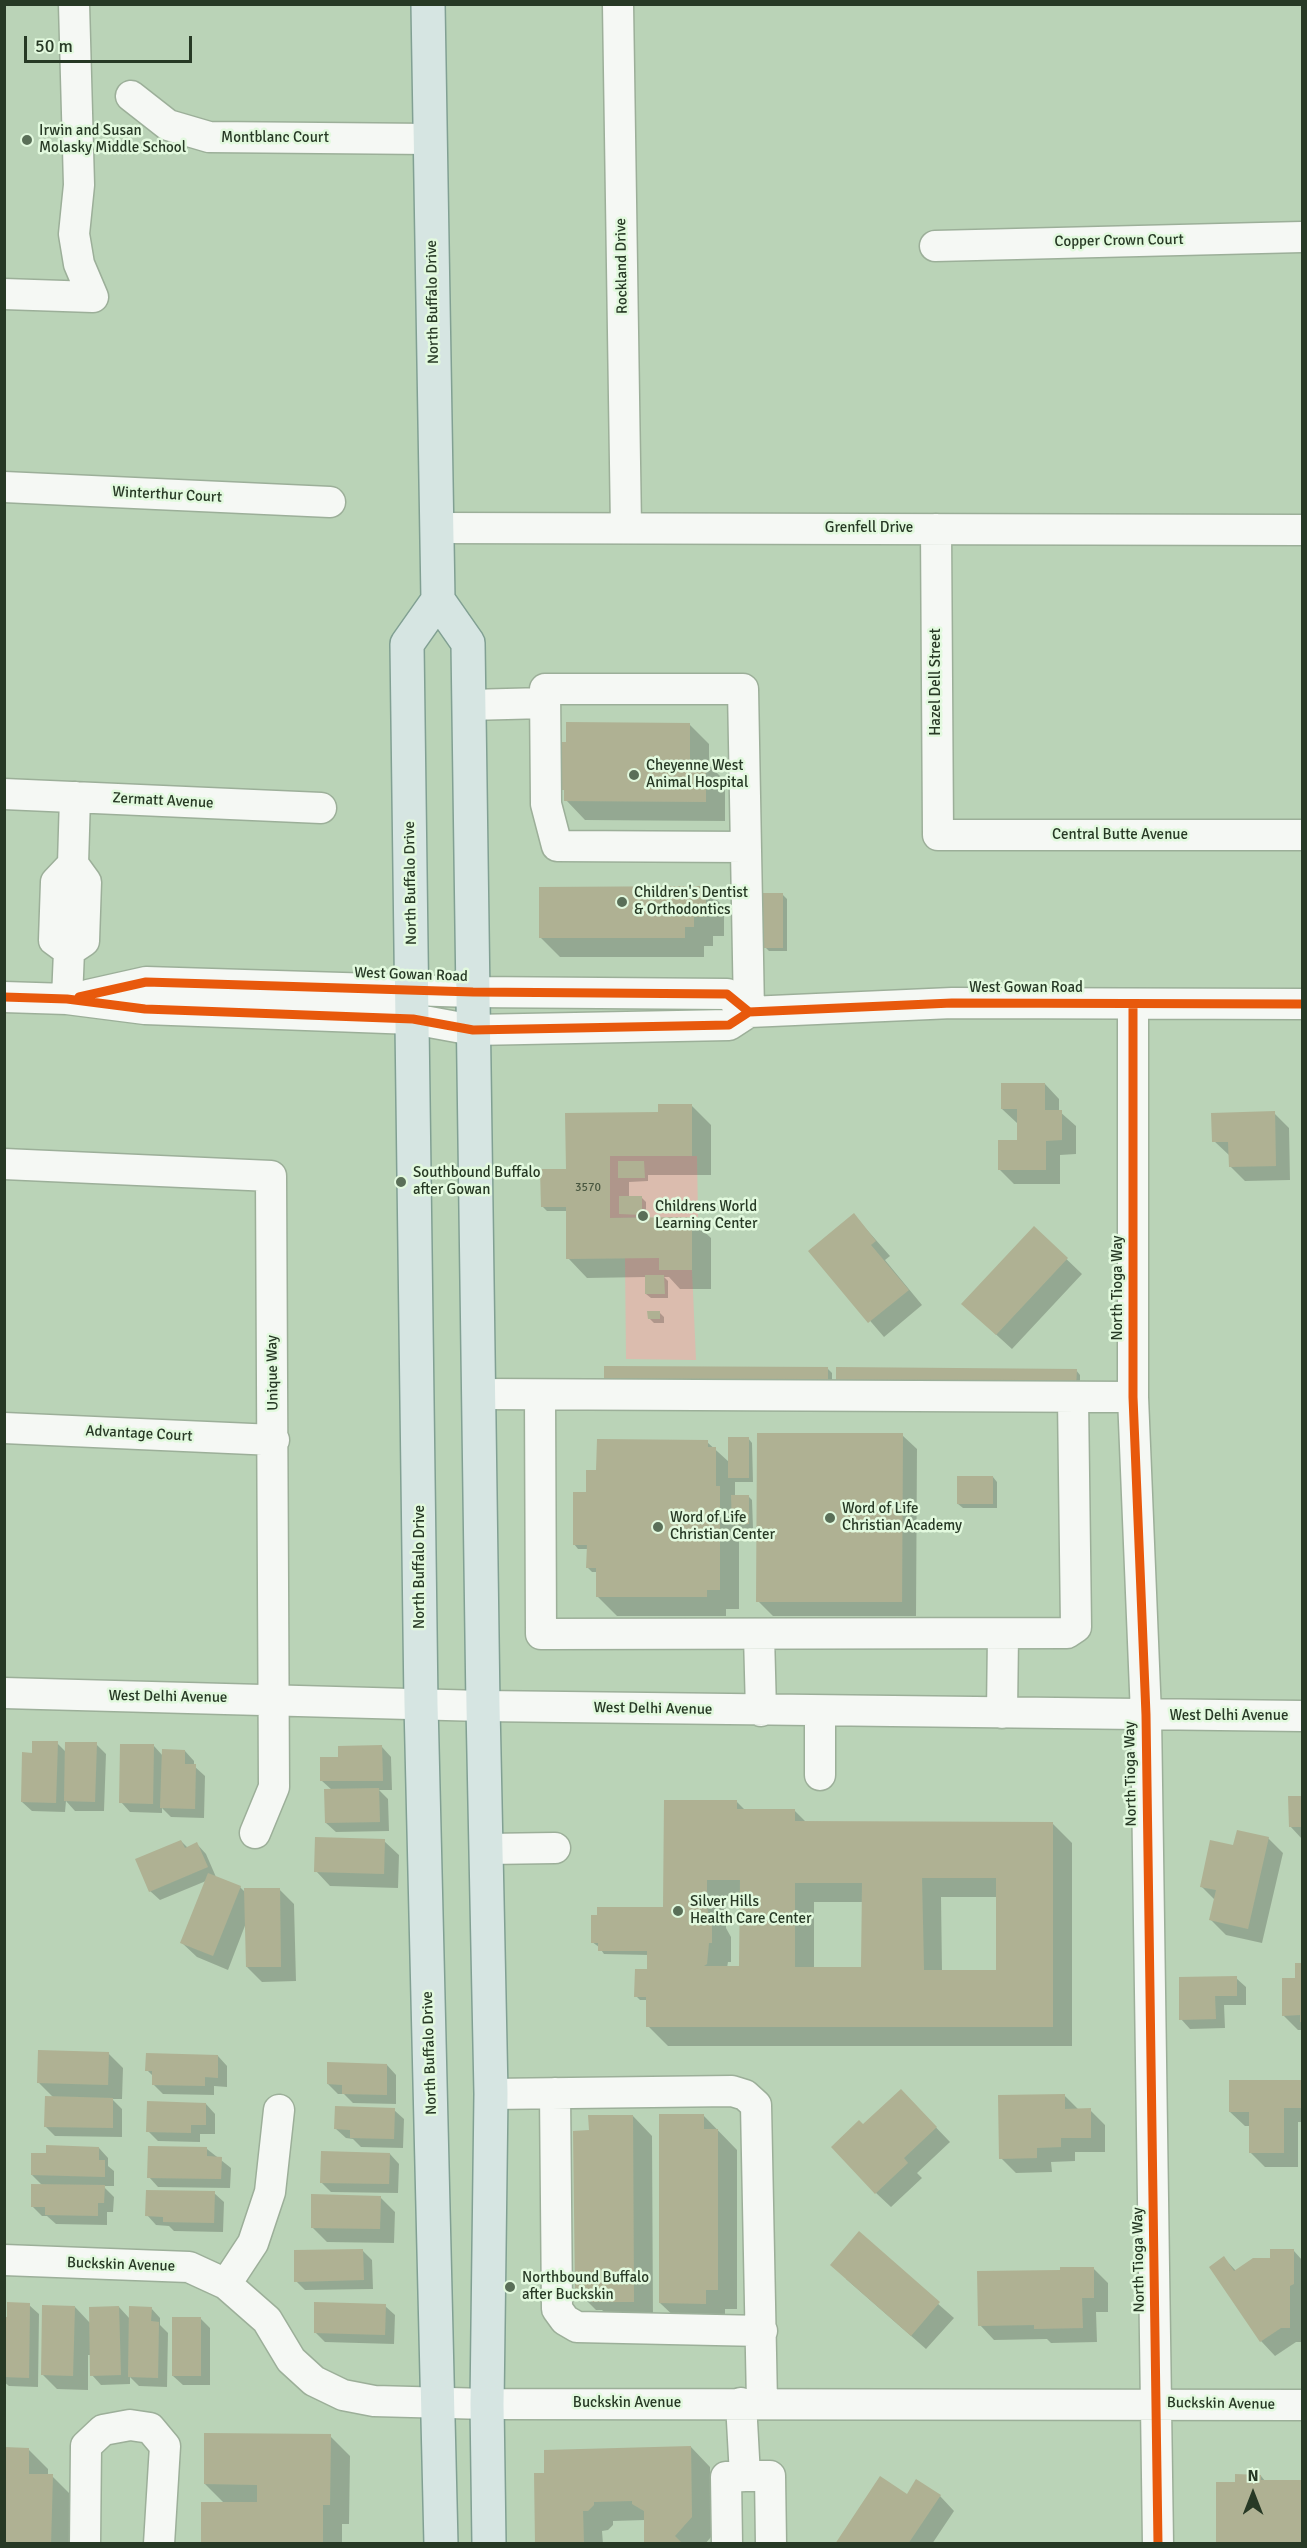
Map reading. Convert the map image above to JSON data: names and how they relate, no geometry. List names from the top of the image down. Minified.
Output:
{"streets":{"main road":["North Buffalo Drive"],"street":["Montblanc Court","Copper Crown Court","Rockland Drive","Winterthur Court","Grenfell Drive","Hazel Dell Street","Zermatt Avenue","Central Butte Avenue","West Gowan Road","North Tioga Way","Unique Way","Advantage Court","West Delhi Avenue","Buckskin Avenue"]},"crossings":[["Montblanc Court","North Buffalo Drive"],["Rockland Drive","Grenfell Drive"],["North Buffalo Drive","Grenfell Drive"],["North Buffalo Drive","West Gowan Road"],["North Buffalo Drive","West Delhi Avenue"],["North Buffalo Drive","Buckskin Avenue"],["Grenfell Drive","Hazel Dell Street"],["Hazel Dell Street","Central Butte Avenue"],["West Gowan Road","North Tioga Way"],["North Tioga Way","West Delhi Avenue"],["North Tioga Way","Buckskin Avenue"],["Unique Way","Advantage Court"],["Unique Way","West Delhi Avenue"]],"places":["Irwin and Susan Molasky Middle School","Cheyenne West Animal Hospital","Children's Dentist & Orthodontics","Southbound Buffalo after Gowan","Childrens World Learning Center","Word of Life Christian Academy","Word of Life Christian Center","Silver Hills Health Care Center","Northbound Buffalo after Buckskin"],"house_numbers":["3570"],"scale_bar":"50 m","north":"top"}
